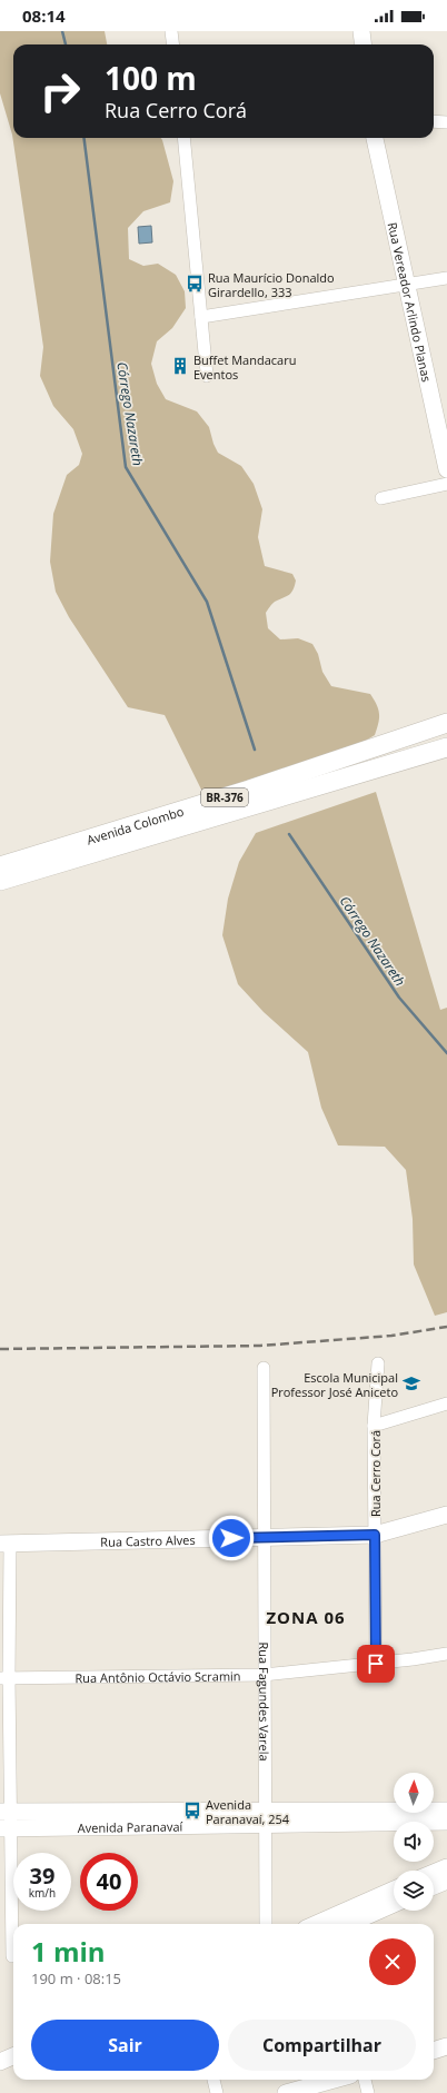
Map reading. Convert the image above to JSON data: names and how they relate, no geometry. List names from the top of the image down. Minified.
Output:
{"streets":{"main road":["BR-376","Avenida Colombo"],"street":["Rua Vereador Arlindo Planas","Rua Cerro Corá","Rua Castro Alves","Rua Antônio Octávio Scramin","Rua Fagundes Varela","Avenida Paranavaí"]},"crossings":[["Rua Cerro Corá","Rua Castro Alves"],["Rua Cerro Corá","Rua Antônio Octávio Scramin"],["Rua Castro Alves","Rua Fagundes Varela"],["Rua Antônio Octávio Scramin","Rua Fagundes Varela"],["Rua Fagundes Varela","Avenida Paranavaí"]],"districts":["ZONA 06"],"water":["Córrego Nazareth"],"places":{"bus stop":["Rua Maurício Donaldo Girardello, 333","Avenida Paranavaí, 254"],"building":["Buffet Mandacaru Eventos"],"school or university":["Escola Municipal Professor José Aniceto"]},"north":"top","page":{"status":"08:14","turn":["100 m","Rua Cerro Corá"],"speed":"39 km/h","limit":"40","heading":["1 min","190 m · 08:15"],"buttons":["Sair","Compartilhar"]}}
